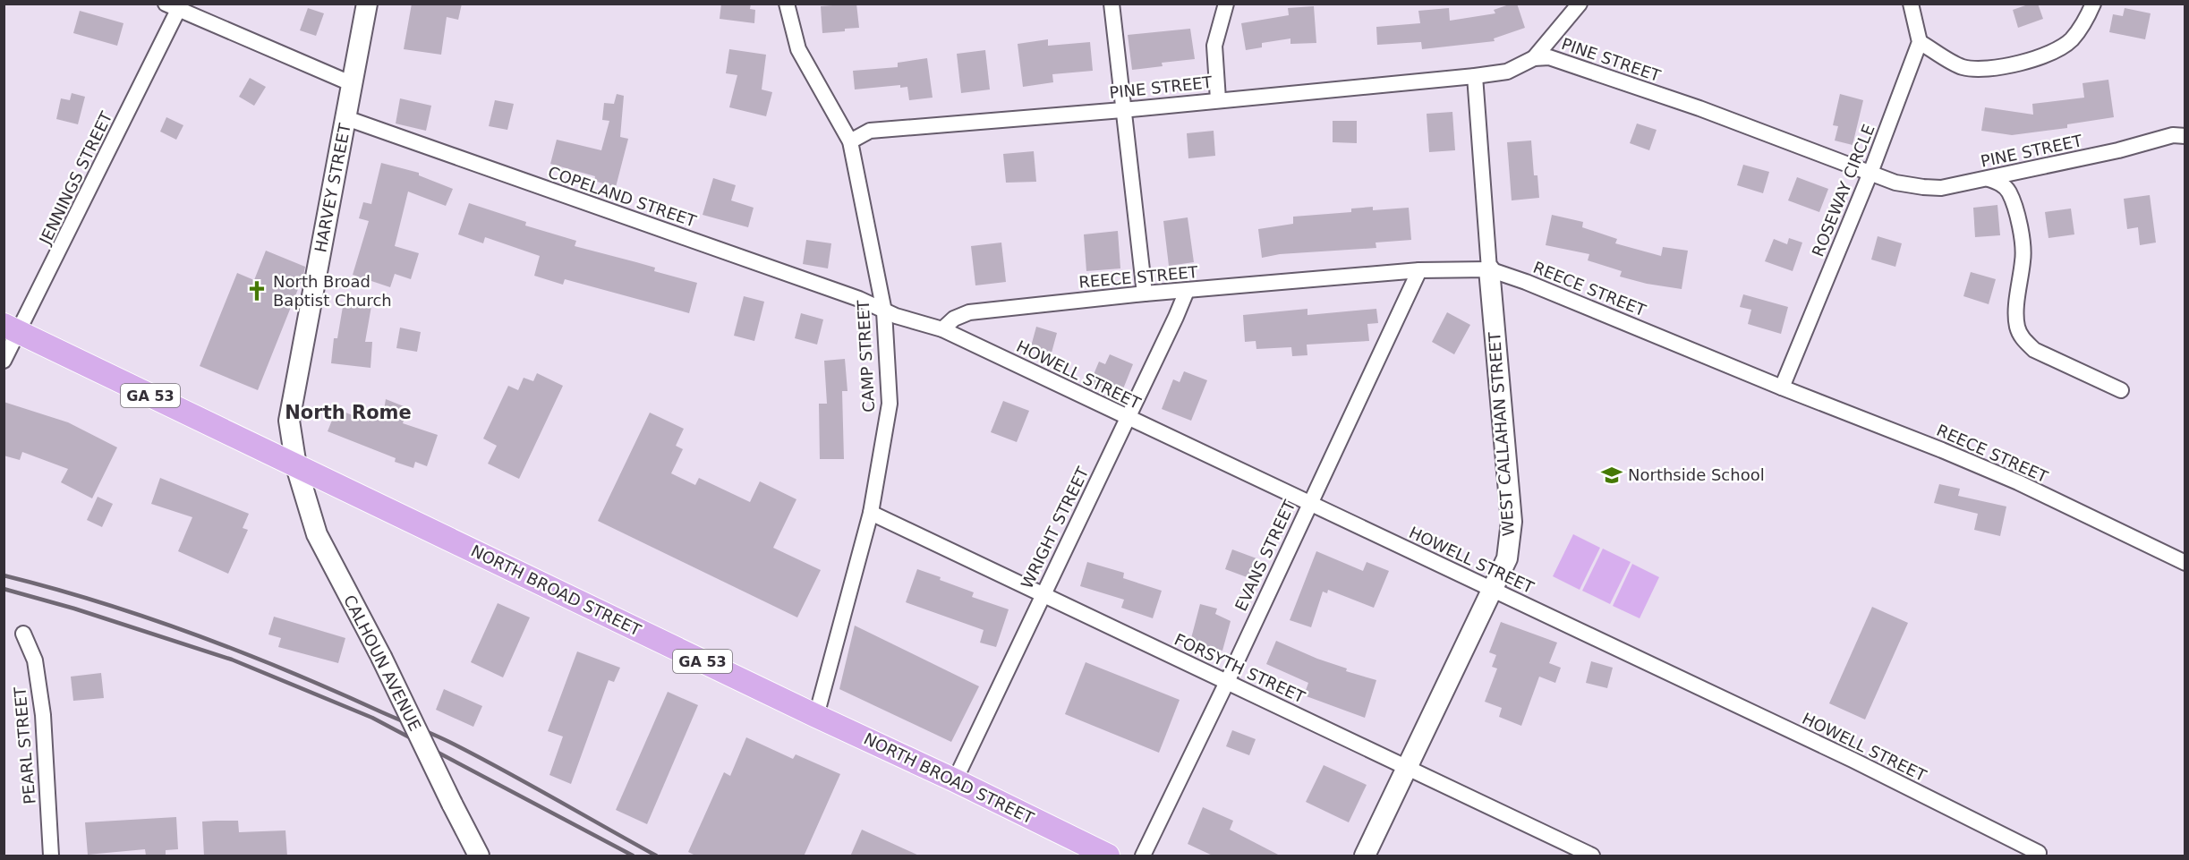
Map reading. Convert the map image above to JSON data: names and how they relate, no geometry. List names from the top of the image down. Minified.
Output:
{"streets":{"main road":["GA 53","NORTH BROAD STREET"],"street":["PINE STREET","JENNINGS STREET","HARVEY STREET","ROSEWAY CIRCLE","COPELAND STREET","REECE STREET","CAMP STREET","HOWELL STREET","WEST CALLAHAN STREET","WRIGHT STREET","EVANS STREET","CALHOUN AVENUE","FORSYTH STREET","PEARL STREET"]},"crossings":[["PINE STREET","ROSEWAY CIRCLE"],["PINE STREET","CAMP STREET"],["PINE STREET","WEST CALLAHAN STREET"],["JENNINGS STREET","NORTH BROAD STREET"],["HARVEY STREET","COPELAND STREET"],["HARVEY STREET","NORTH BROAD STREET"],["HARVEY STREET","CALHOUN AVENUE"],["ROSEWAY CIRCLE","REECE STREET"],["COPELAND STREET","CAMP STREET"],["COPELAND STREET","HOWELL STREET"],["REECE STREET","HOWELL STREET"],["REECE STREET","WEST CALLAHAN STREET"],["REECE STREET","WRIGHT STREET"],["REECE STREET","EVANS STREET"],["CAMP STREET","HOWELL STREET"],["CAMP STREET","NORTH BROAD STREET"],["CAMP STREET","FORSYTH STREET"],["HOWELL STREET","WEST CALLAHAN STREET"],["HOWELL STREET","WRIGHT STREET"],["HOWELL STREET","EVANS STREET"],["WEST CALLAHAN STREET","FORSYTH STREET"],["WRIGHT STREET","NORTH BROAD STREET"],["WRIGHT STREET","FORSYTH STREET"],["EVANS STREET","FORSYTH STREET"],["NORTH BROAD STREET","CALHOUN AVENUE"]],"districts":["North Rome"],"places":{"church":["North Broad Baptist Church"],"school or university":["Northside School"]}}
